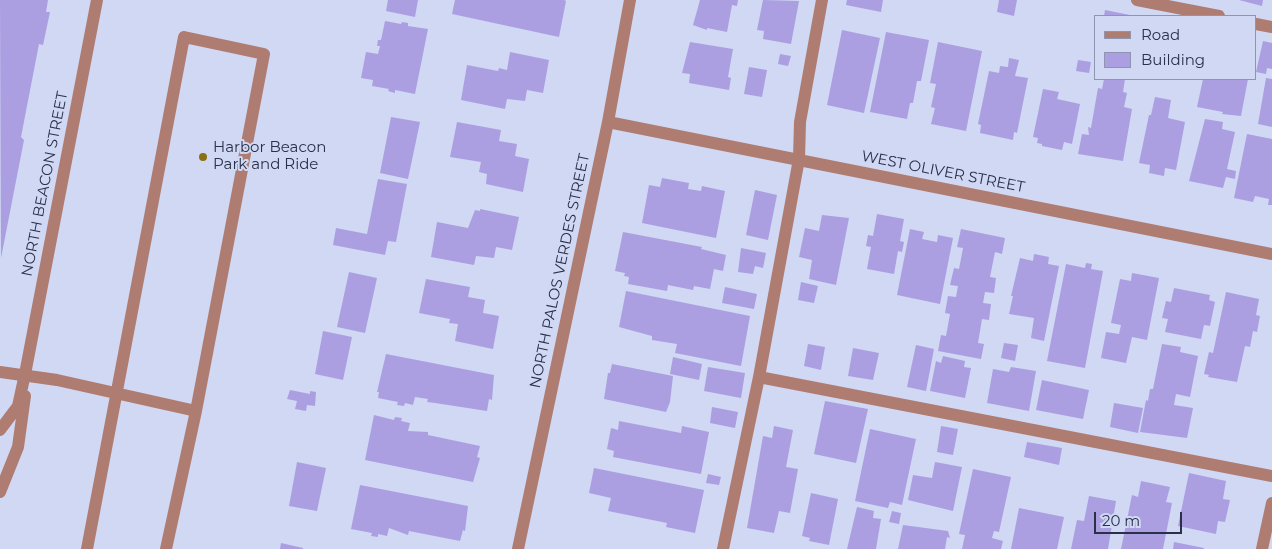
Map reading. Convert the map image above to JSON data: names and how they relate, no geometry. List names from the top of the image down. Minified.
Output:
{"streets":{"street":["WEST OLIVER STREET","NORTH BEACON STREET","NORTH PALOS VERDES STREET"]},"crossings":[["WEST OLIVER STREET","NORTH PALOS VERDES STREET"]],"places":["Harbor Beacon Park and Ride"],"legend":["Road","Building"],"scale_bar":"20 m"}
